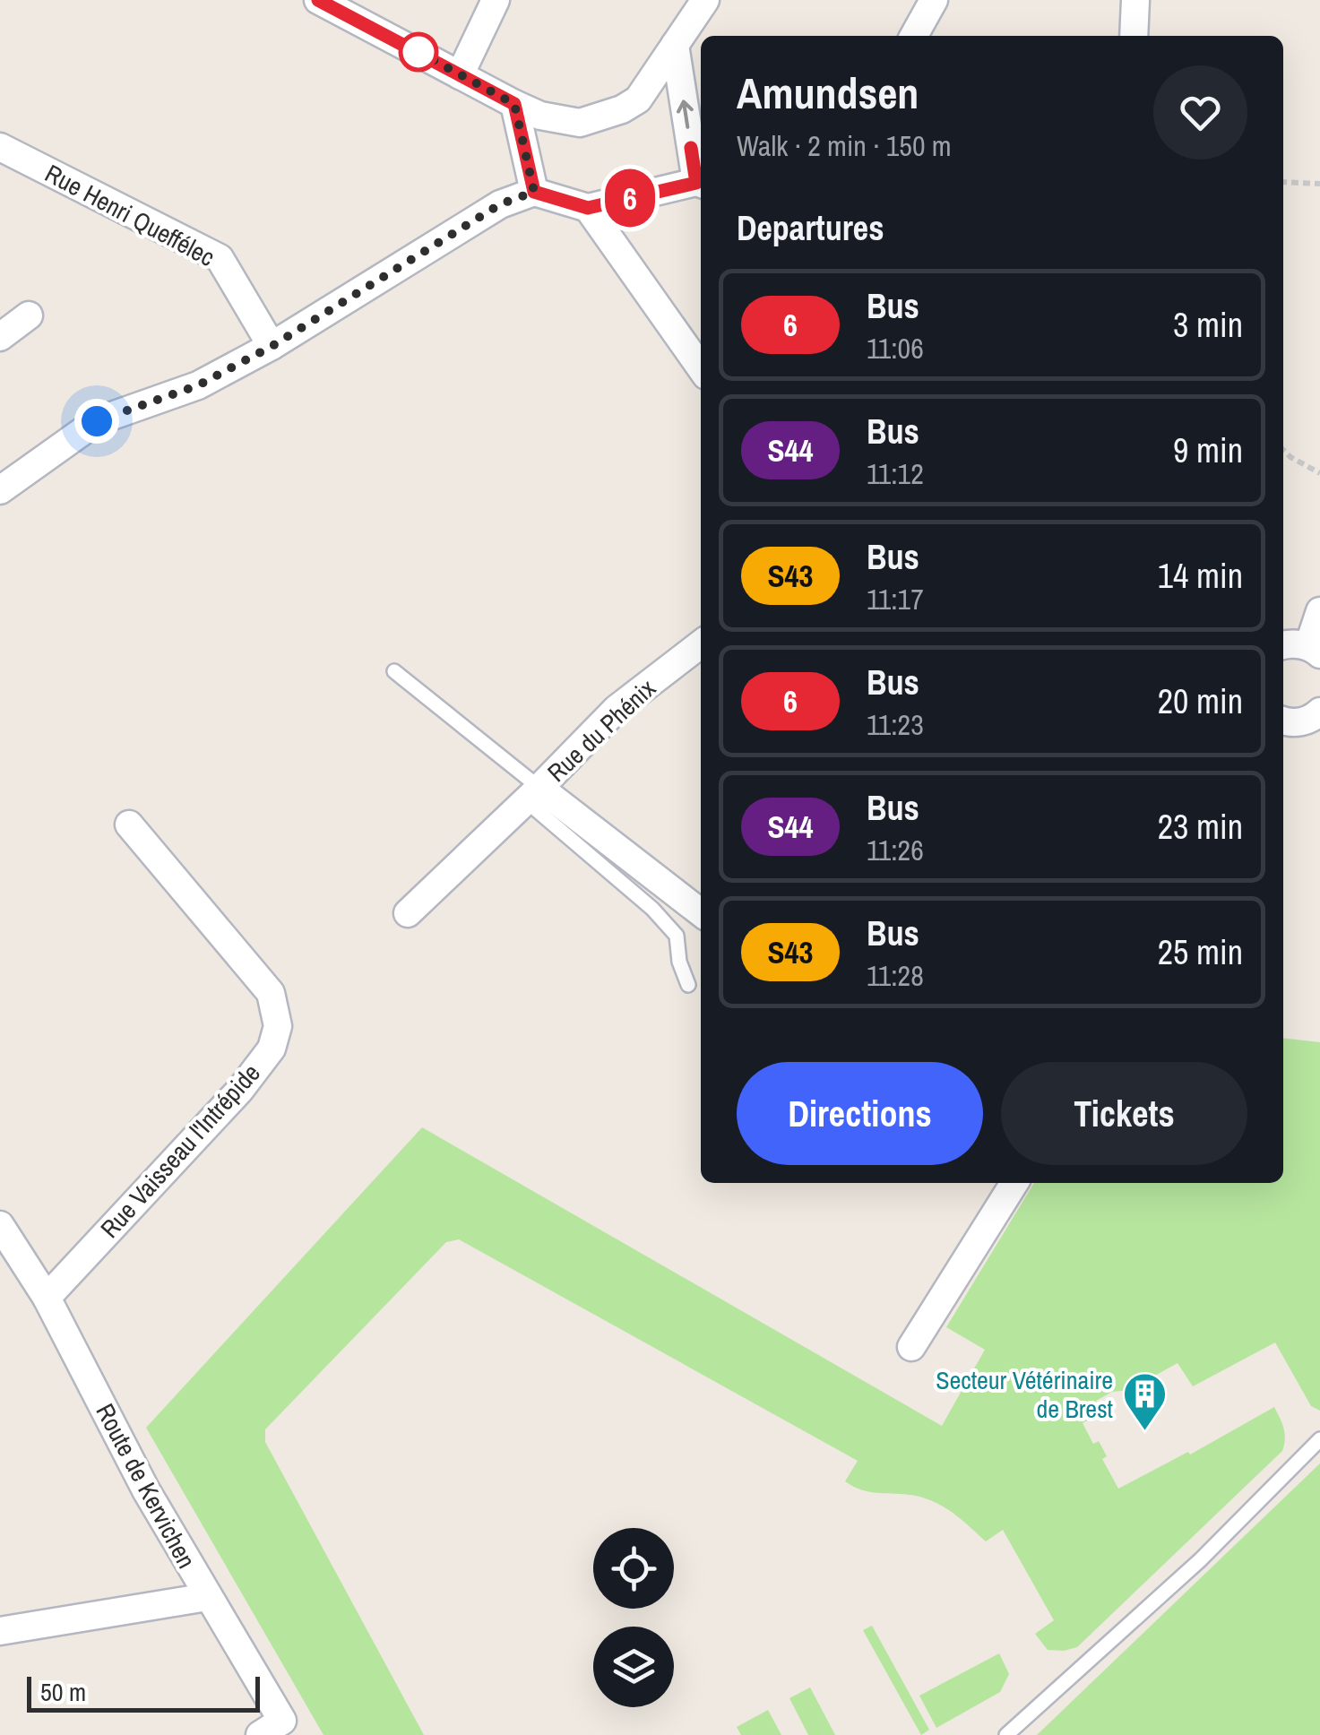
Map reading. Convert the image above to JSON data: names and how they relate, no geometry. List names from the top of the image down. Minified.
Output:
{"streets":{"street":["Rue Henri Queffélec","Rue du Phénix","Rue Vaisseau l'Intrépide","Route de Kervichen"]},"crossings":[["Rue Vaisseau l'Intrépide","Route de Kervichen"]],"places":{"building":["Secteur Vétérinaire de Brest"]},"lines":["bus line 6"],"scale_bar":"50 m","page":{"on_map":"6","heading":[["Amundsen","Walk · 2 min · 150 m"],"Departures"],"list":[{"mark":"6","name":"Bus","note":"11:06","value":"3 min"},{"mark":"S44","name":"Bus","note":"11:12","value":"9 min"},{"mark":"S43","name":"Bus","note":"11:17","value":"14 min"},{"mark":"6","name":"Bus","note":"11:23","value":"20 min"},{"mark":"S44","name":"Bus","note":"11:26","value":"23 min"},{"mark":"S43","name":"Bus","note":"11:28","value":"25 min"}],"buttons":["Directions","Tickets"],"scale":"50 m"}}
